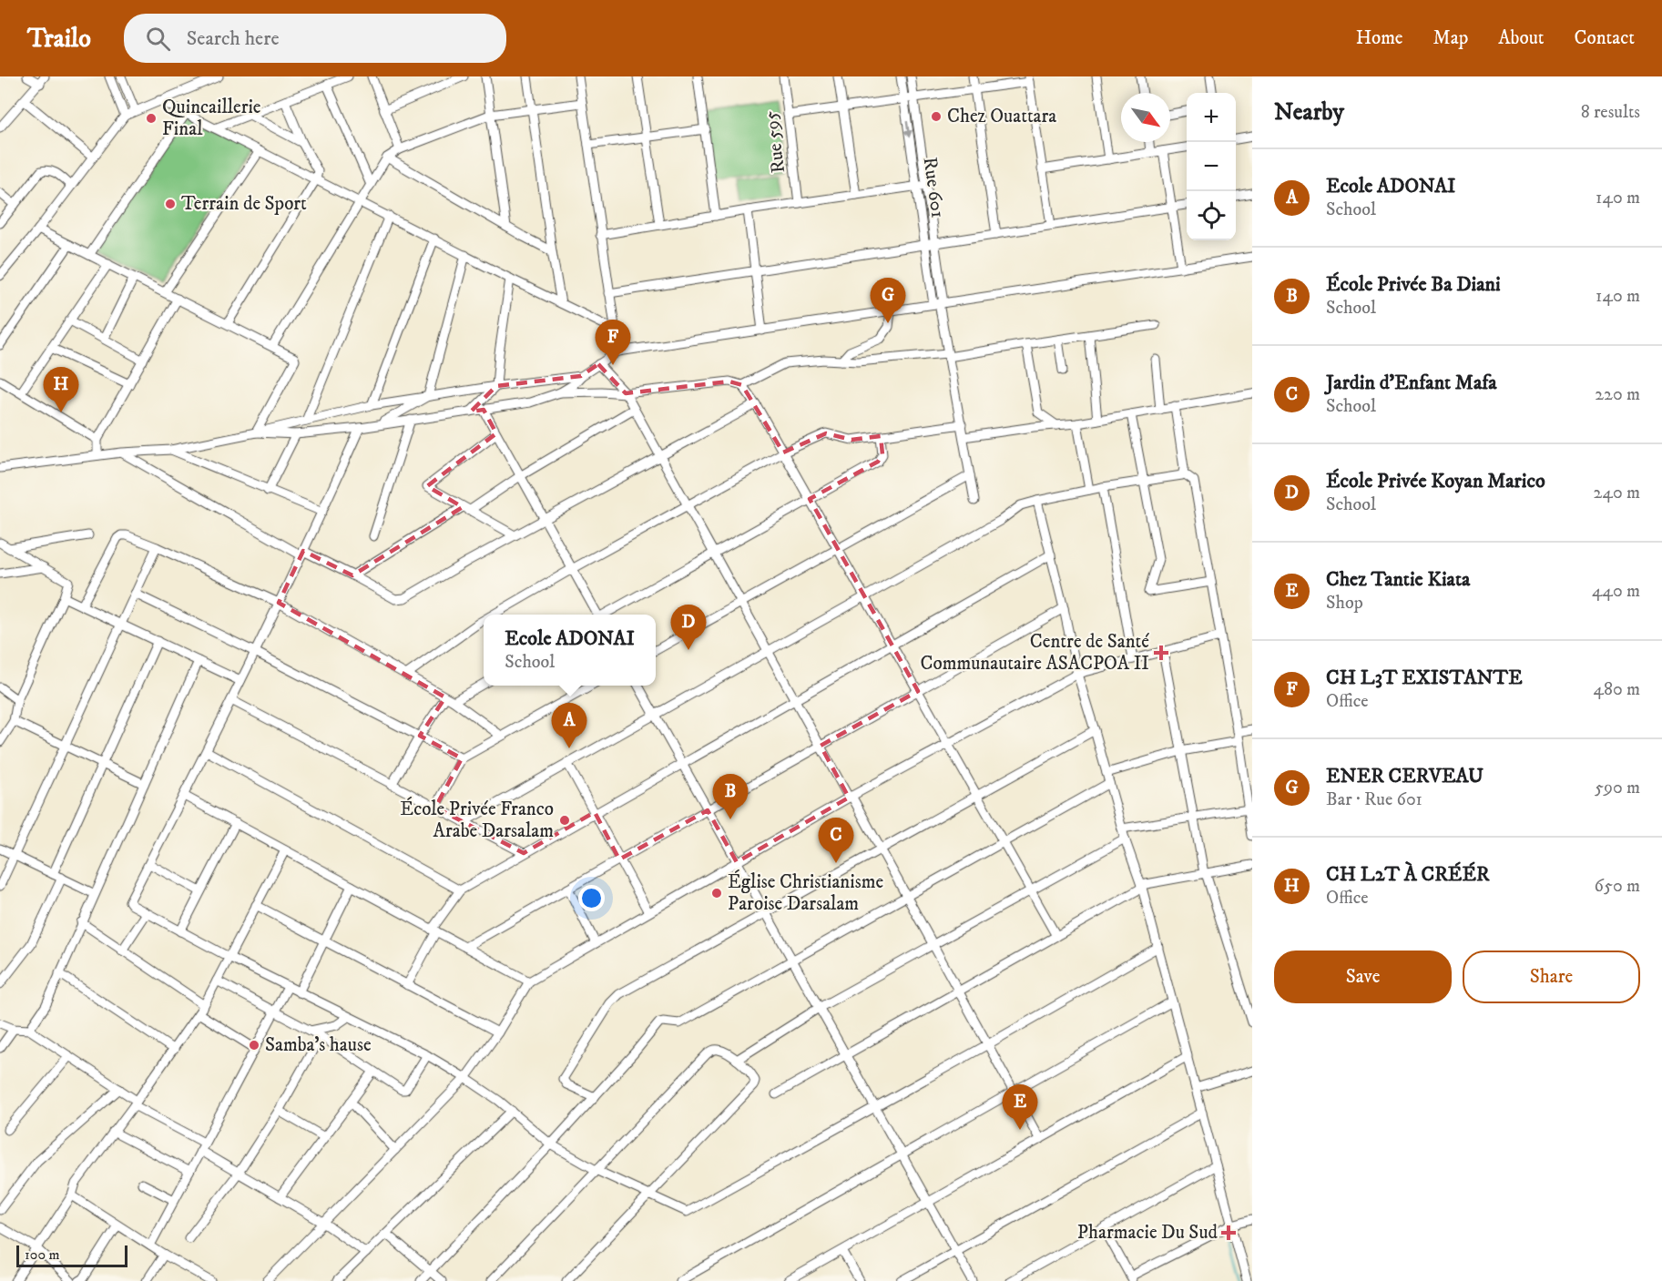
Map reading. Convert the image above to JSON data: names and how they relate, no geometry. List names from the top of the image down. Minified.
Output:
{"streets":{"street":["Rue 595","Rue 601"]},"places":{"other":["Chez Ouattara","Quincaillerie Final","Terrain de Sport","École Privée Franco Arabe Darsalam","Église Christianisme Paroise Darsalam","Samba's hause"],"health":["Centre de Santé Communautaire ASACPOA II","Pharmacie Du Sud"]},"scale_bar":"100 m","north":"bottom right","page":{"header":"Trailo","search":"Search here","nav":["Home","Map","About","Contact"],"heading":["Nearby","8 results"],"map_buttons":["+","−"],"list":[{"mark":"A","name":"Ecole ADONAI","note":"School","value":"140 m"},{"mark":"B","name":"École Privée Ba Diani","note":"School","value":"140 m"},{"mark":"C","name":"Jardin d'Enfant Mafa","note":"School","value":"220 m"},{"mark":"D","name":"École Privée Koyan Marico","note":"School","value":"240 m"},{"mark":"E","name":"Chez Tantie Kiata","note":"Shop","value":"440 m"},{"mark":"F","name":"CH L3T EXISTANTE","note":"Office","value":"480 m"},{"mark":"G","name":"ENER CERVEAU","note":"Bar · Rue 601","value":"590 m"},{"mark":"H","name":"CH L2T À CRÉÉR","note":"Office","value":"650 m"}],"pins":["G","F","H","D","A","B","C","E"],"popup":["Ecole ADONAI","School"],"buttons":["Save","Share"],"scale":"100 m"}}
